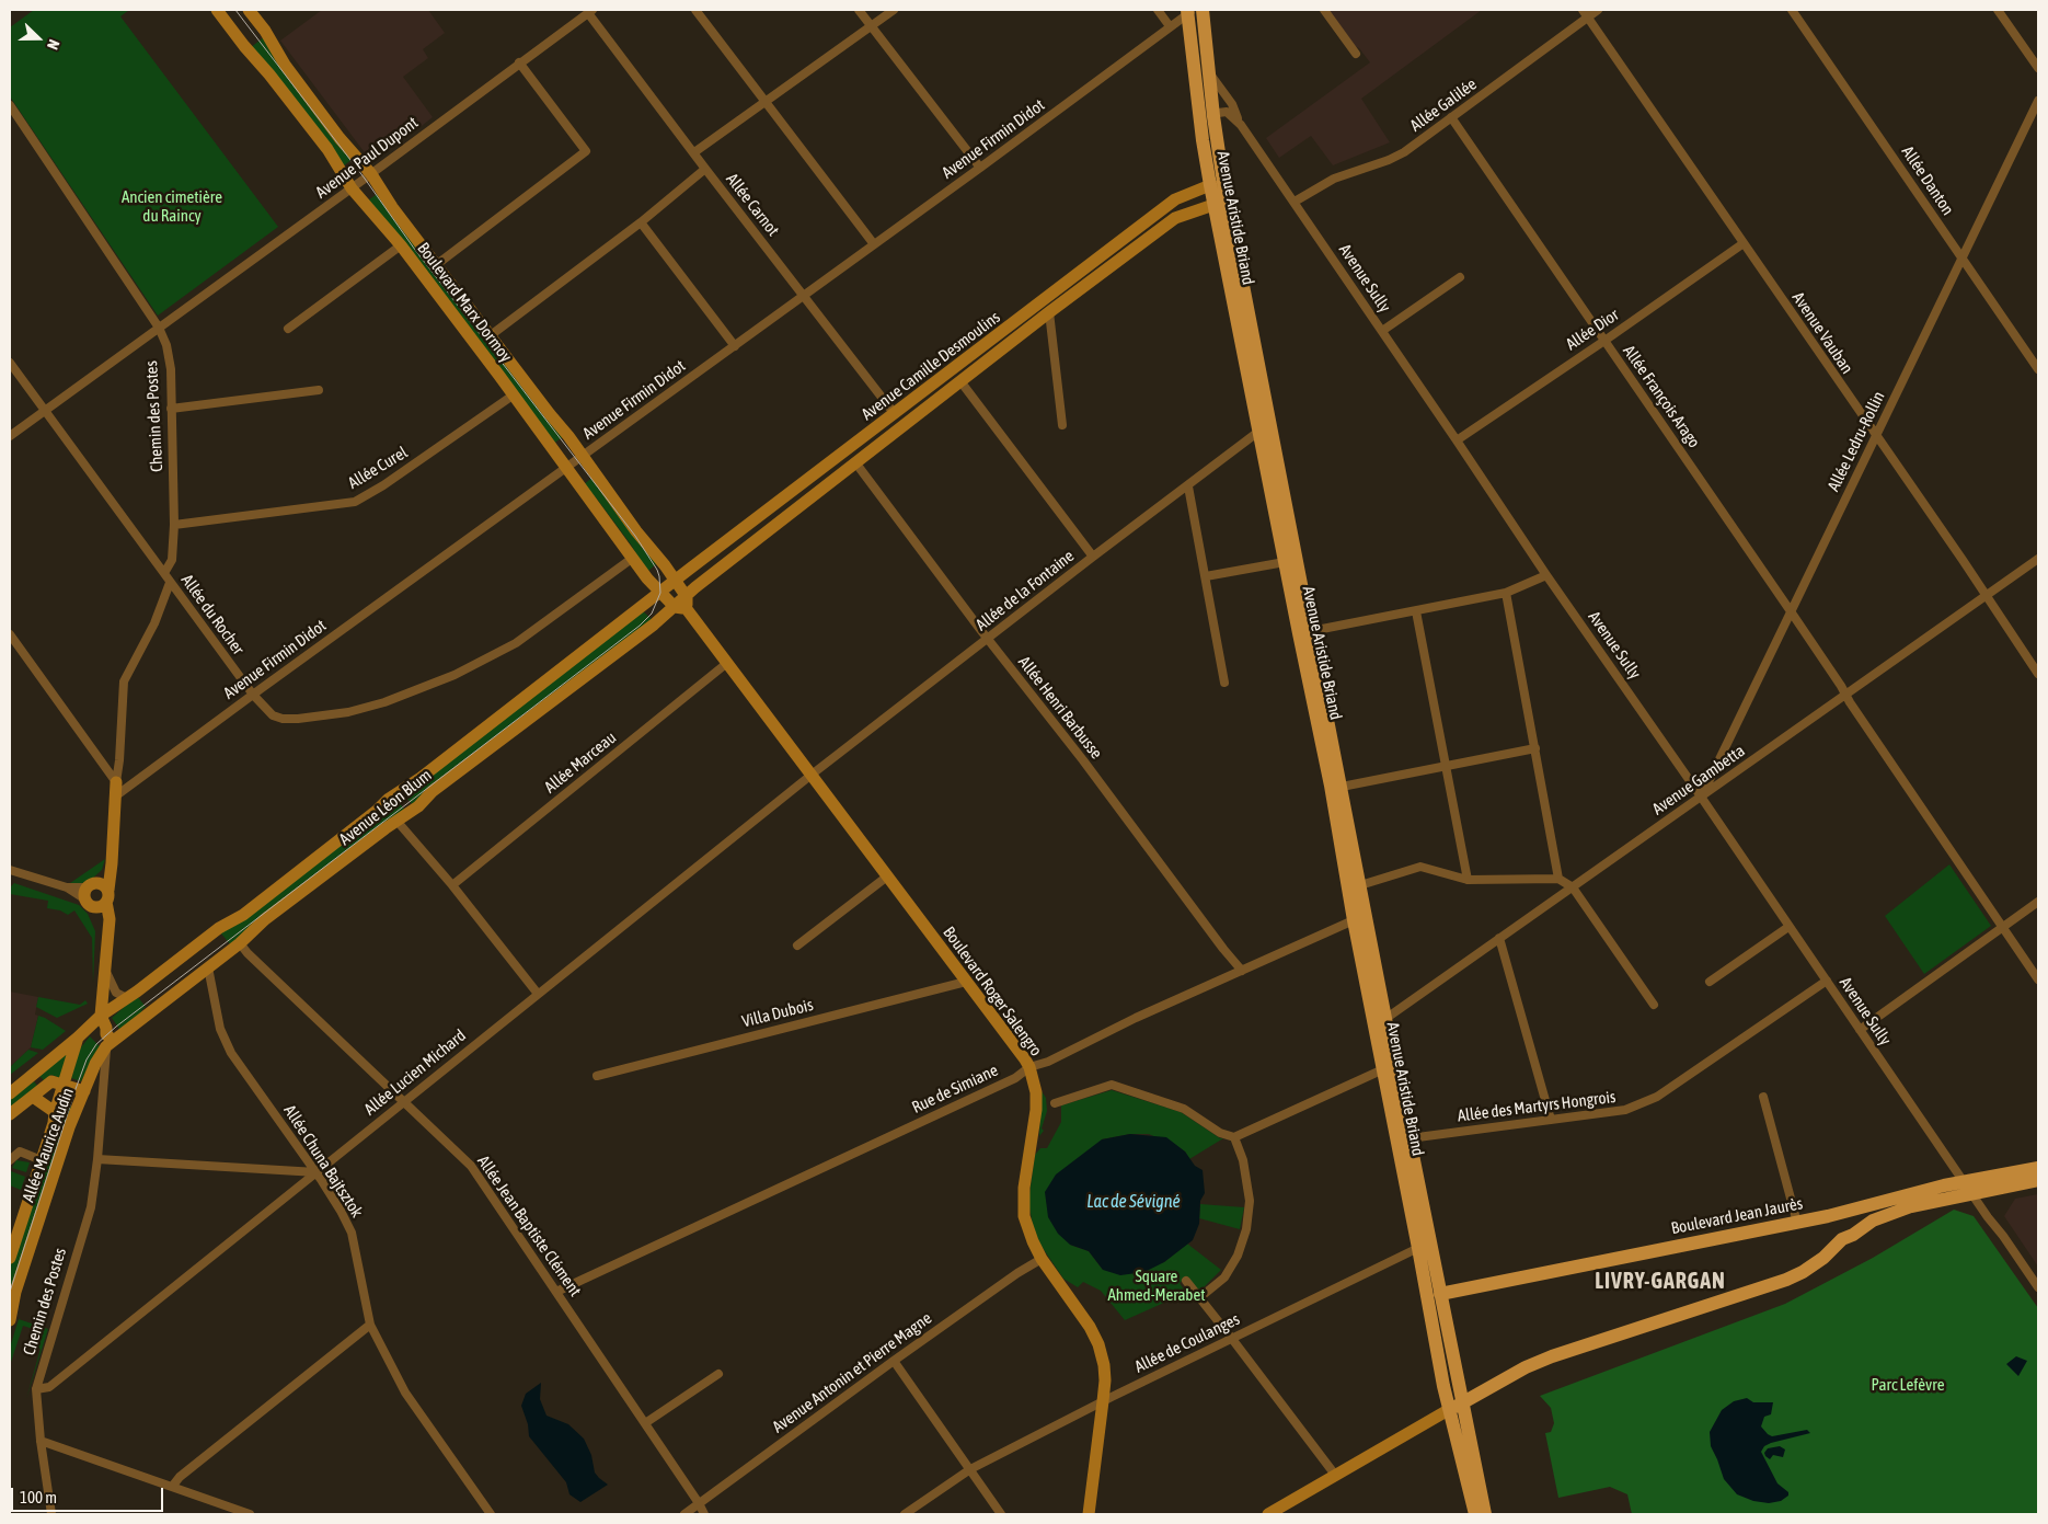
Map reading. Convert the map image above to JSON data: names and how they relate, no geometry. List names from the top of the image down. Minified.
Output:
{"streets":{"main road":["Avenue Aristide Briand","Boulevard Marx Dormoy","Avenue Camille Desmoulins","Avenue Léon Blum","Boulevard Roger Salengro","Allée Maurice Audin","Boulevard Jean Jaurès"],"street":["Allée Galilée","Avenue Firmin Didot","Avenue Paul Dupont","Allée Danton","Allée Carnot","Avenue Sully","Allée Dior","Avenue Vauban","Allée François Arago","Chemin des Postes","Allée Ledru-Rollin","Allée Curel","Allée de la Fontaine","Allée du Rocher","Allée Henri Barbusse","Allée Marceau","Avenue Gambetta","Villa Dubois","Allée Lucien Michard","Rue de Simiane","Allée des Martyrs Hongrois","Allée Chuna Bajtsztok","Allée Jean Baptiste Clément","Allée de Coulanges","Avenue Antonin et Pierre Magne"]},"crossings":[["Allée Galilée","Avenue Sully"],["Allée Galilée","Avenue Vauban"],["Allée Galilée","Allée François Arago"],["Avenue Firmin Didot","Allée Carnot"],["Avenue Firmin Didot","Avenue Aristide Briand"],["Avenue Firmin Didot","Boulevard Marx Dormoy"],["Avenue Firmin Didot","Allée du Rocher"],["Avenue Paul Dupont","Allée Carnot"],["Avenue Paul Dupont","Boulevard Marx Dormoy"],["Avenue Paul Dupont","Chemin des Postes"],["Avenue Paul Dupont","Allée du Rocher"],["Allée Danton","Allée Ledru-Rollin"],["Allée Carnot","Avenue Camille Desmoulins"],["Avenue Aristide Briand","Avenue Sully"],["Avenue Aristide Briand","Avenue Camille Desmoulins"],["Avenue Aristide Briand","Allée de la Fontaine"],["Avenue Aristide Briand","Avenue Gambetta"],["Avenue Aristide Briand","Rue de Simiane"],["Avenue Aristide Briand","Allée des Martyrs Hongrois"],["Avenue Aristide Briand","Boulevard Jean Jaurès"],["Avenue Aristide Briand","Allée de Coulanges"],["Avenue Sully","Allée Dior"],["Avenue Sully","Allée Ledru-Rollin"],["Avenue Sully","Avenue Gambetta"],["Avenue Sully","Allée des Martyrs Hongrois"],["Avenue Sully","Boulevard Jean Jaurès"],["Boulevard Marx Dormoy","Avenue Camille Desmoulins"],["Boulevard Marx Dormoy","Allée Curel"],["Boulevard Marx Dormoy","Allée du Rocher"],["Boulevard Marx Dormoy","Avenue Léon Blum"],["Boulevard Marx Dormoy","Boulevard Roger Salengro"],["Allée Dior","Avenue Vauban"],["Allée Dior","Allée François Arago"],["Avenue Vauban","Allée Ledru-Rollin"],["Avenue Vauban","Avenue Gambetta"],["Avenue Camille Desmoulins","Allée Henri Barbusse"],["Avenue Camille Desmoulins","Avenue Léon Blum"],["Avenue Camille Desmoulins","Boulevard Roger Salengro"],["Allée François Arago","Allée Ledru-Rollin"],["Allée François Arago","Avenue Gambetta"],["Chemin des Postes","Allée Curel"],["Chemin des Postes","Allée du Rocher"],["Chemin des Postes","Avenue Léon Blum"],["Chemin des Postes","Allée Lucien Michard"],["Chemin des Postes","Allée Maurice Audin"],["Allée Ledru-Rollin","Avenue Gambetta"],["Allée de la Fontaine","Allée Henri Barbusse"],["Allée de la Fontaine","Boulevard Roger Salengro"],["Allée de la Fontaine","Allée Lucien Michard"],["Allée Henri Barbusse","Rue de Simiane"],["Allée Marceau","Boulevard Roger Salengro"],["Avenue Léon Blum","Boulevard Roger Salengro"],["Avenue Léon Blum","Allée Maurice Audin"],["Avenue Léon Blum","Allée Chuna Bajtsztok"],["Avenue Léon Blum","Allée Jean Baptiste Clément"],["Boulevard Roger Salengro","Villa Dubois"],["Boulevard Roger Salengro","Allée Lucien Michard"],["Boulevard Roger Salengro","Rue de Simiane"],["Boulevard Roger Salengro","Allée de Coulanges"],["Boulevard Roger Salengro","Avenue Antonin et Pierre Magne"],["Allée Lucien Michard","Allée Chuna Bajtsztok"],["Allée Lucien Michard","Allée Jean Baptiste Clément"],["Rue de Simiane","Allée Jean Baptiste Clément"],["Allée Jean Baptiste Clément","Avenue Antonin et Pierre Magne"]],"districts":["LIVRY-GARGAN"],"water":["Lac de Sévigné"],"parks":["Ancien cimetière du Raincy","Square Ahmed-Merabet","Parc Lefèvre"],"scale_bar":"100 m","north":"right"}
